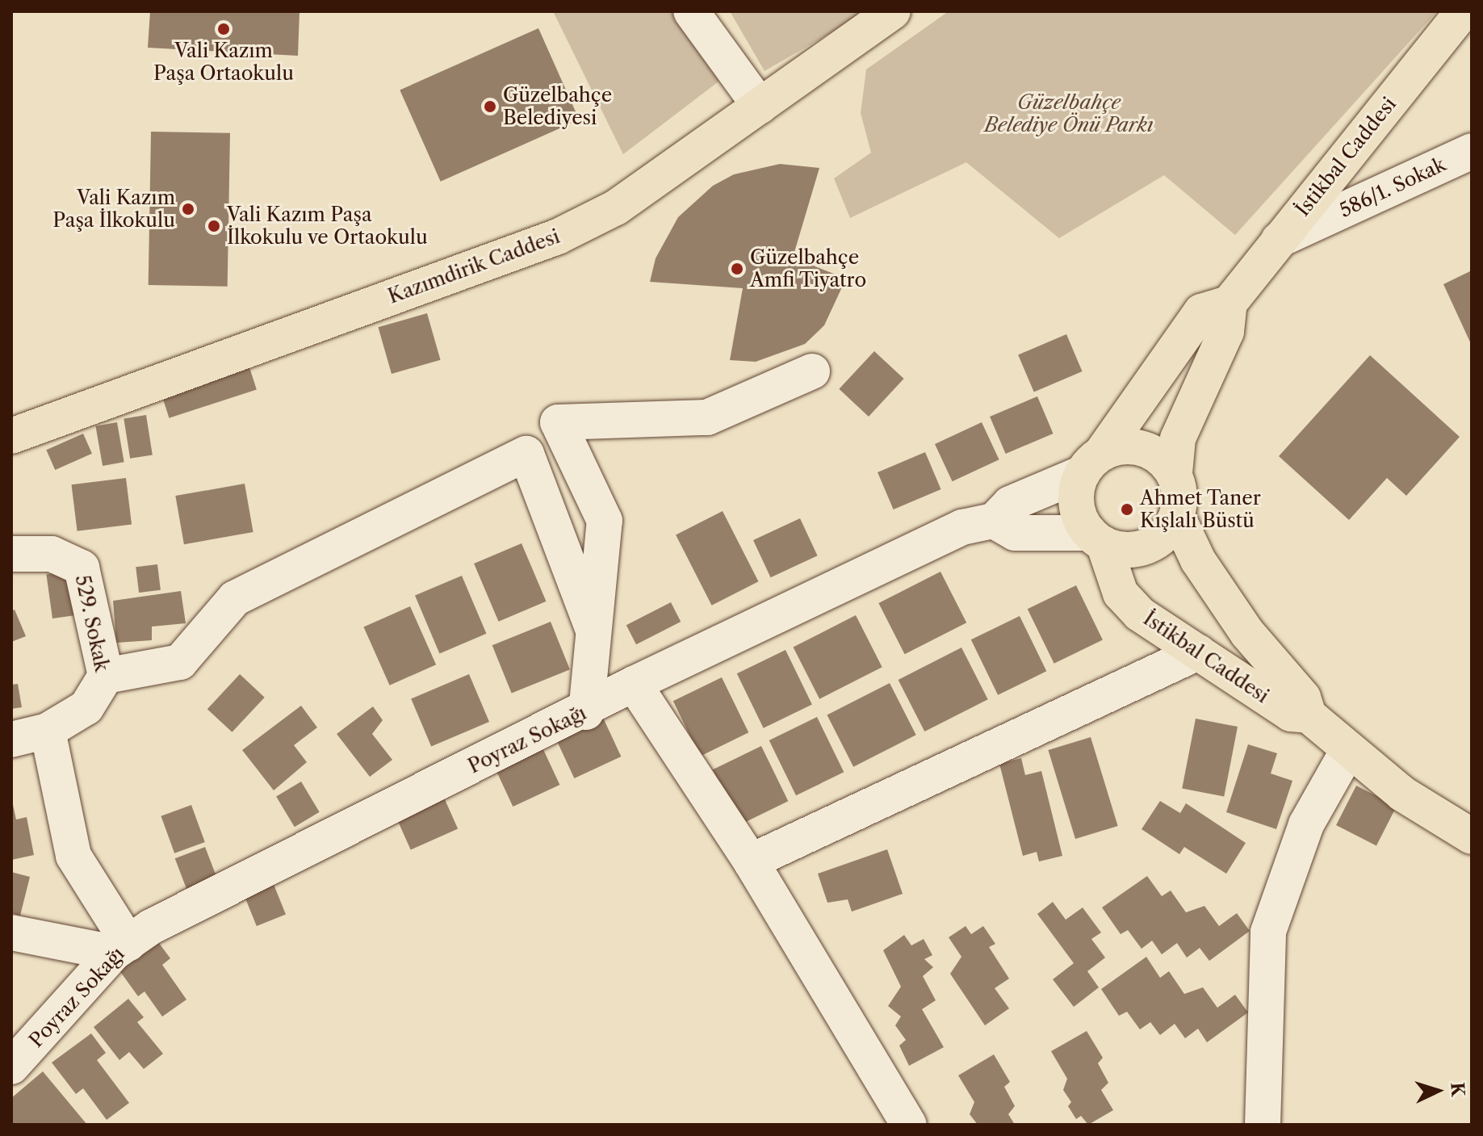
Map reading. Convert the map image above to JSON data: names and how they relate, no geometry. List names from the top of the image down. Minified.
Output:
{"streets":{"main road":["İstikbal Caddesi","Kazımdirik Caddesi"],"street":["586/1. Sokak","529. Sokak","Poyraz Sokağı"]},"crossings":[["İstikbal Caddesi","586/1. Sokak"],["İstikbal Caddesi","Poyraz Sokağı"]],"parks":["Güzelbahçe Belediye Önü Parkı"],"places":["Vali Kazım Paşa Ortaokulu","Güzelbahçe Belediyesi","Vali Kazım Paşa İlkokulu","Vali Kazım Paşa İlkokulu ve Ortaokulu","Güzelbahçe Amfi Tiyatro","Ahmet Taner Kışlalı Büstü"],"north":"right"}
